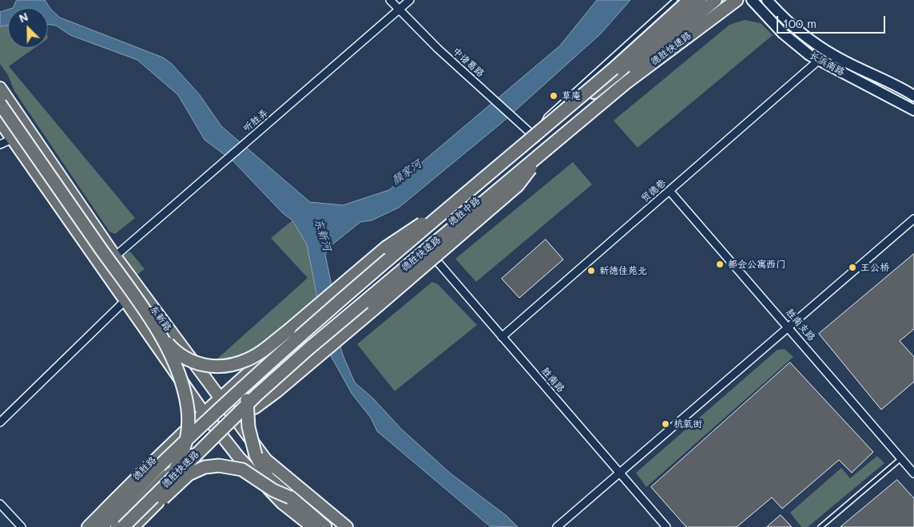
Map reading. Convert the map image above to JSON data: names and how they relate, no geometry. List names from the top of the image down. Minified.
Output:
{"streets":{"highway":["德胜快速路"],"main road":["长浜南路","德胜中路","东新路","德胜路"],"street":["中诸葛路","听胜弄","贸德巷","胜南支路","胜南路"]},"crossings":[["中诸葛路","听胜弄"],["中诸葛路","德胜中路"],["长浜南路","贸德巷"],["听胜弄","东新路"],["贸德巷","胜南支路"],["贸德巷","胜南路"],["德胜中路","东新路"],["德胜中路","胜南路"],["德胜中路","德胜路"],["东新路","德胜路"]],"water":["颜家河","东新河"],"places":["草庵","都会公寓西门","王公桥","新德佳苑北","杭氧街"],"scale_bar":"100 m","north":"top left"}
